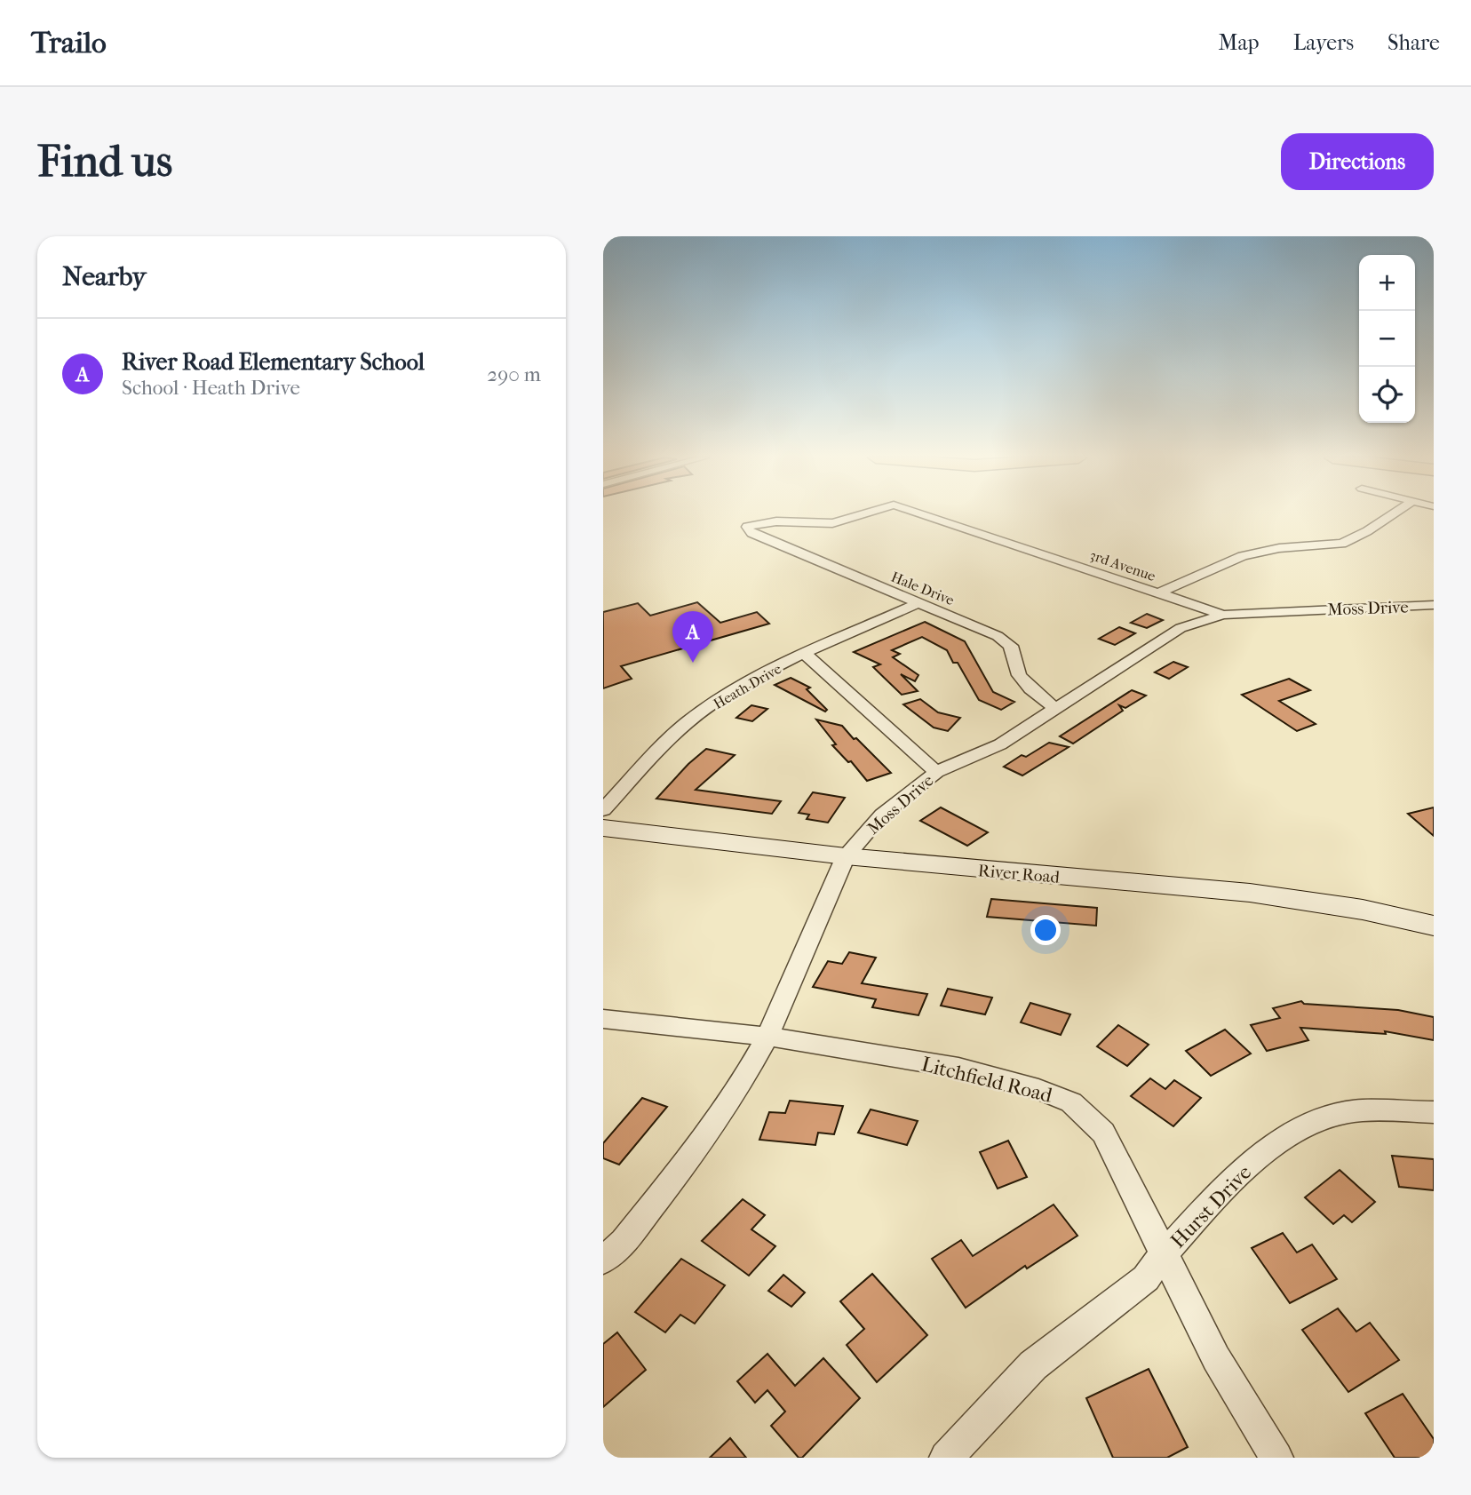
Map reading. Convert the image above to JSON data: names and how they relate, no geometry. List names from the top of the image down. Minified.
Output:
{"streets":{"main road":["River Road"],"street":["3rd Avenue","Hale Drive","Moss Drive","Heath Drive","Litchfield Road","Hurst Drive"]},"crossings":[["3rd Avenue","Hale Drive"],["3rd Avenue","Moss Drive"],["Hale Drive","Moss Drive"],["Hale Drive","Heath Drive"],["Moss Drive","River Road"],["Moss Drive","Litchfield Road"],["Litchfield Road","Hurst Drive"]],"page":{"header":"Trailo","nav":["Map","Layers","Share"],"buttons":"Directions","title":"Find us","heading":"Nearby","map_buttons":["+","−"],"list":[{"mark":"A","name":"River Road Elementary School","note":"School · Heath Drive","value":"290 m"}],"pins":"A"}}
